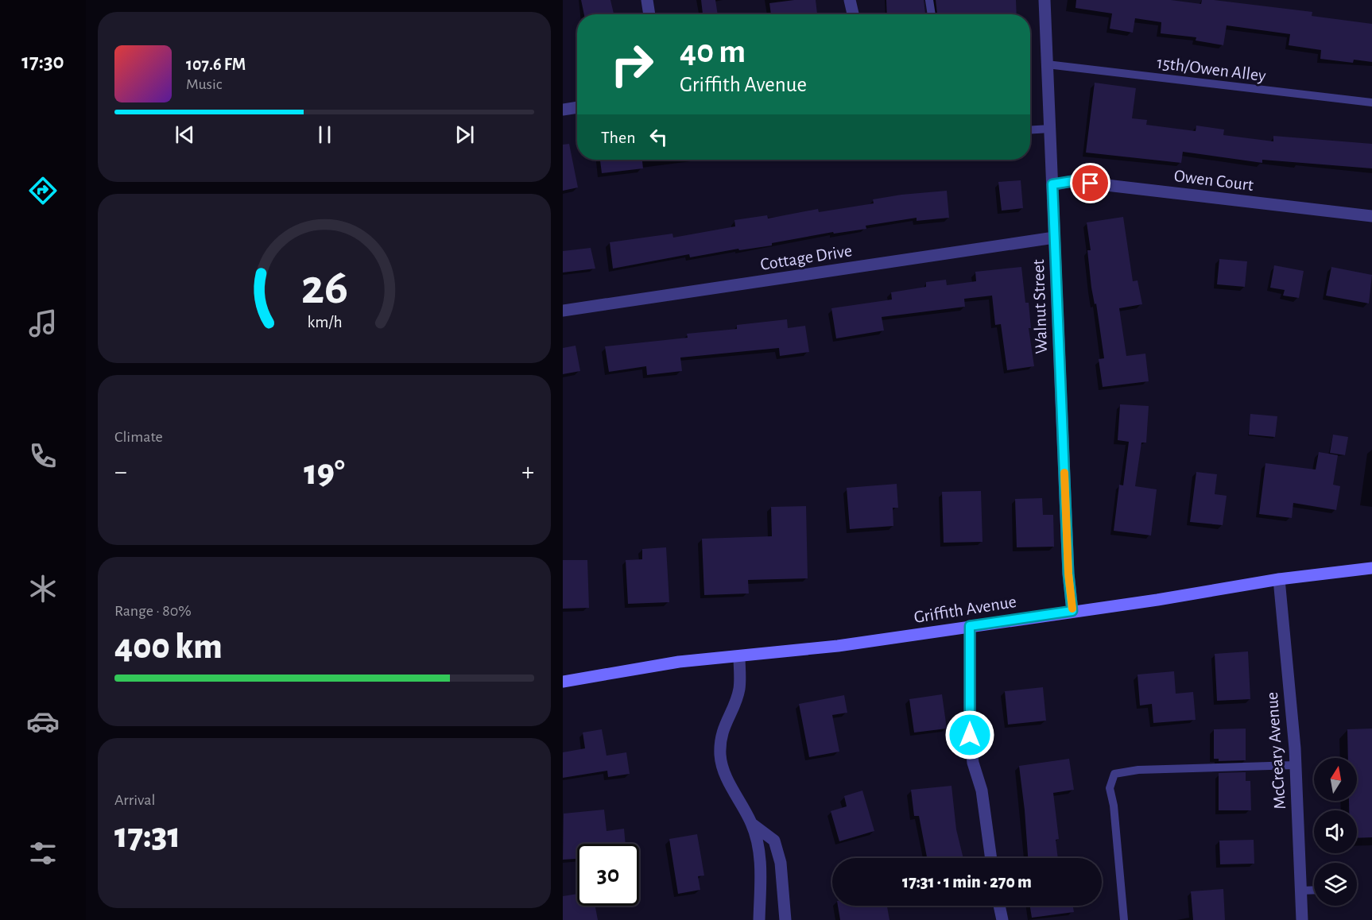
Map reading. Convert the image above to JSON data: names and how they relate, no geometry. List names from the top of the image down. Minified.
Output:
{"streets":{"street":["Owen Court","Cottage Drive","Walnut Street","Griffith Avenue","McCreary Avenue"],"lane":["15th/Owen Alley"]},"crossings":[["15th/Owen Alley","Walnut Street"],["Owen Court","Walnut Street"],["Cottage Drive","Walnut Street"],["Walnut Street","Griffith Avenue"],["Griffith Avenue","McCreary Avenue"]],"north":"top","page":{"tabs":"17:30","turn":["40 m","Griffith Avenue"],"song":["107.6 FM","Music"],"then":"Then","tile":["Climate",["Range · 80%","400 km"],["Arrival","17:31"]],"heat":["−","19°","+"],"limit":"30","trip":"17:31 · 1 min · 270 m","gauge":["26","km/h"]}}
